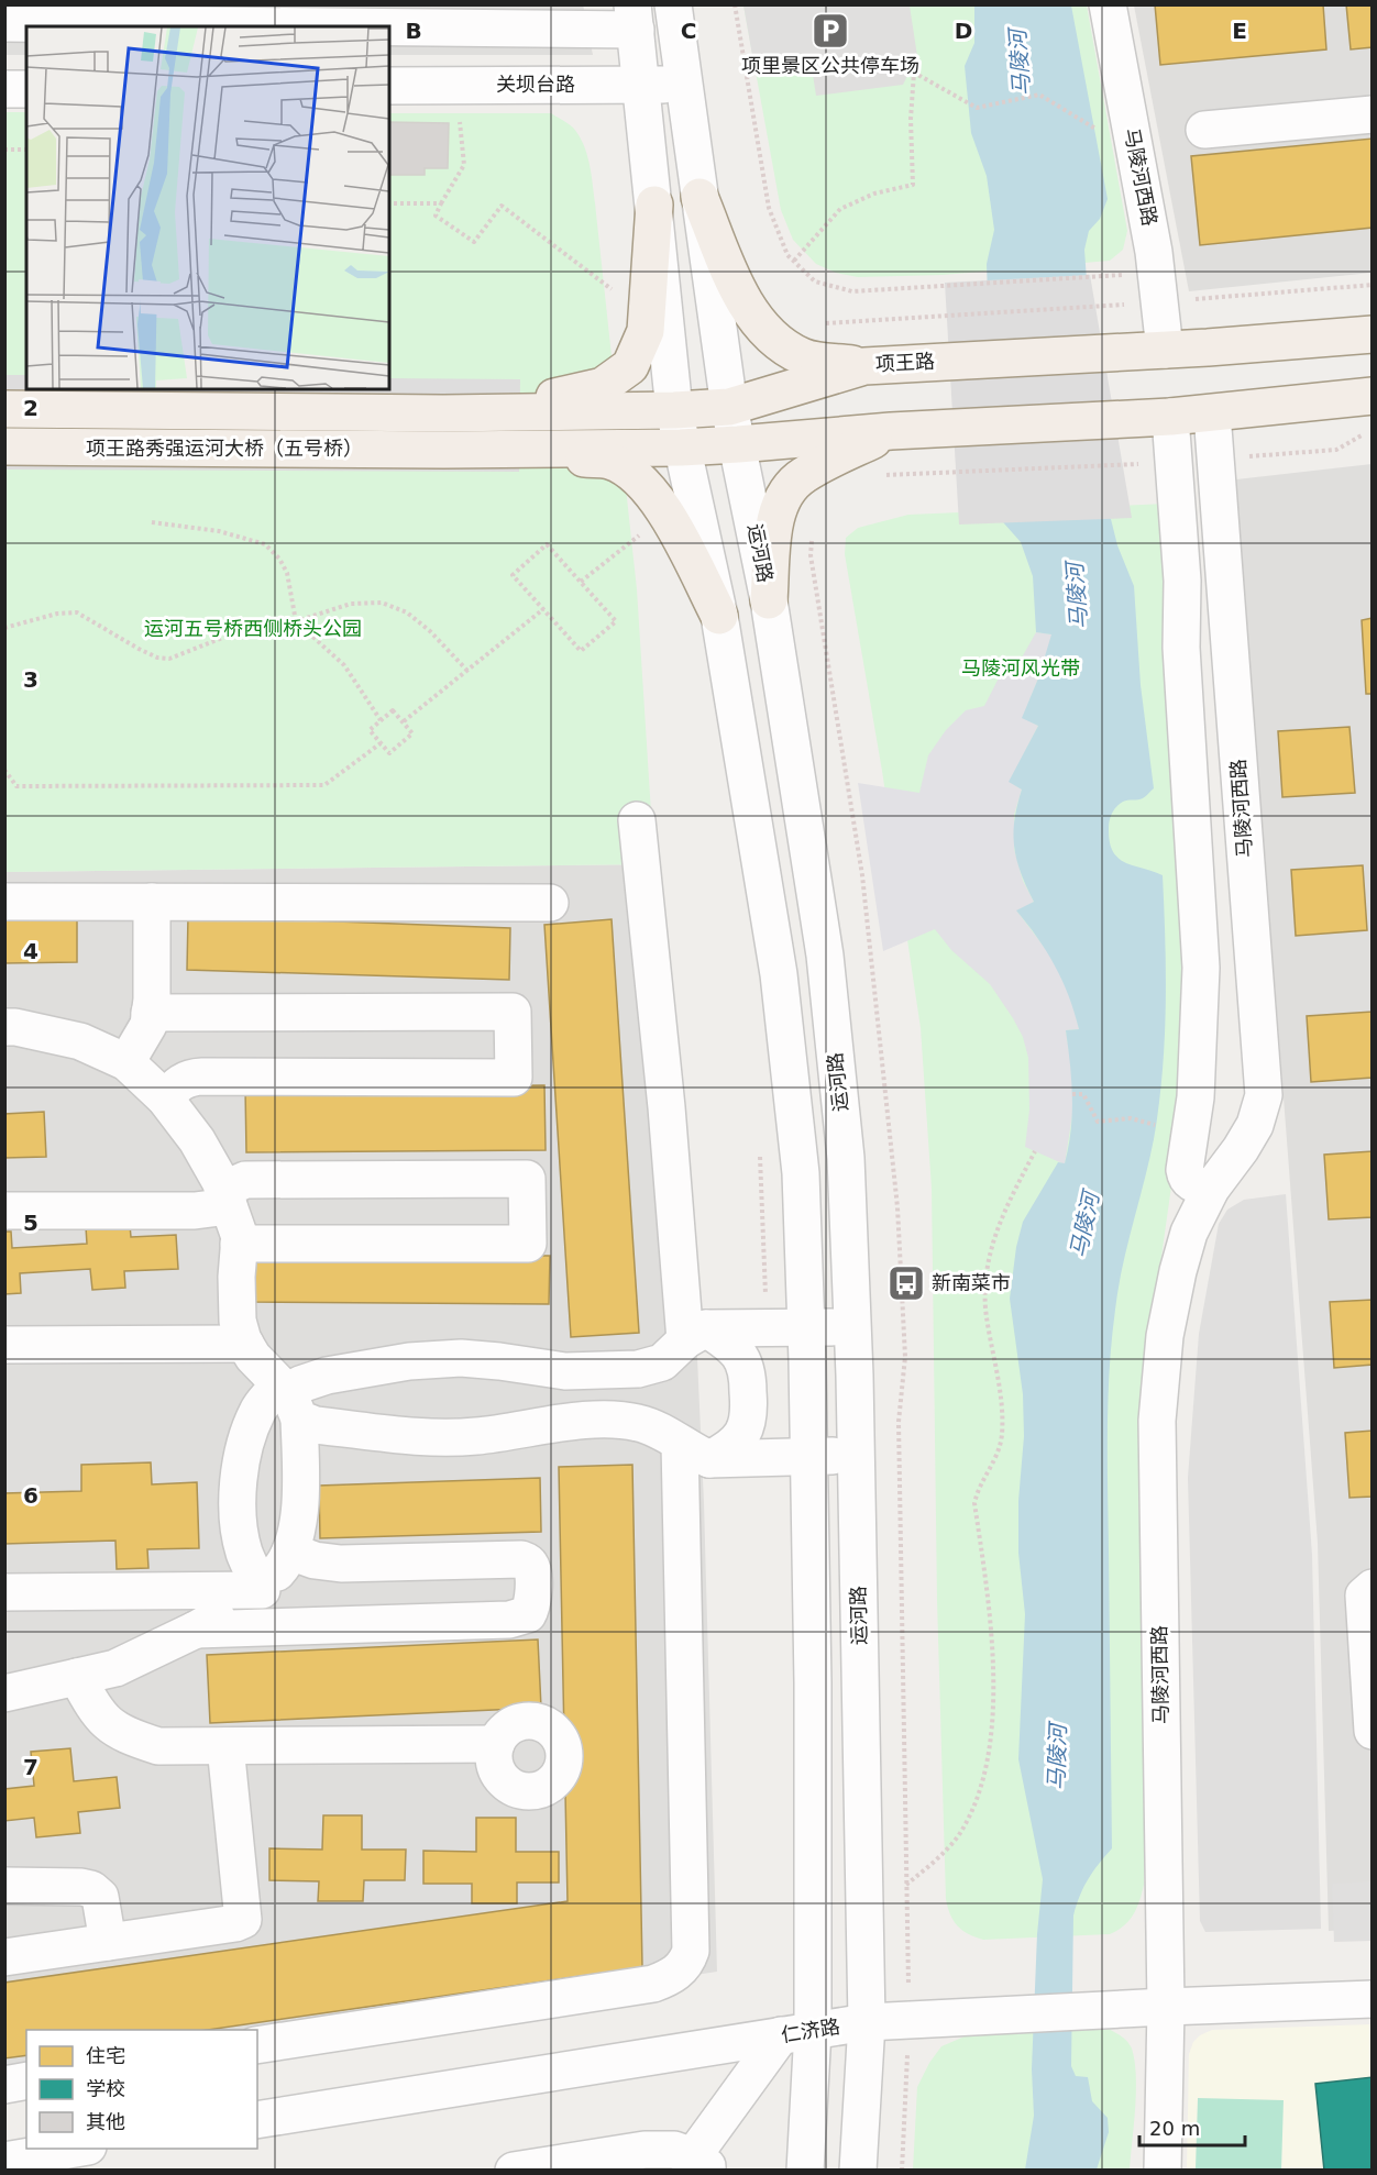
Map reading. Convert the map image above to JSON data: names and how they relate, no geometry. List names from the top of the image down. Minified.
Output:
{"streets":{"main road":["项王路","项王路秀强运河大桥（五号桥）"],"street":["关坝台路","马陵河西路","运河路","仁济路"]},"crossings":[["关坝台路","运河路"],["马陵河西路","项王路"],["马陵河西路","仁济路"],["项王路","项王路秀强运河大桥（五号桥）"],["项王路","运河路"],["运河路","仁济路"]],"water":["马陵河"],"parks":["运河五号桥西侧桥头公园","马陵河风光带"],"places":{"parking":["项里景区公共停车场"],"bus stop":["新南菜市"]},"legend":["住宅","学校","其他"],"scale_bar":"20 m","grid":{"columns":["B","C","D","E"],"rows":["2","3","4","5","6","7"]}}
